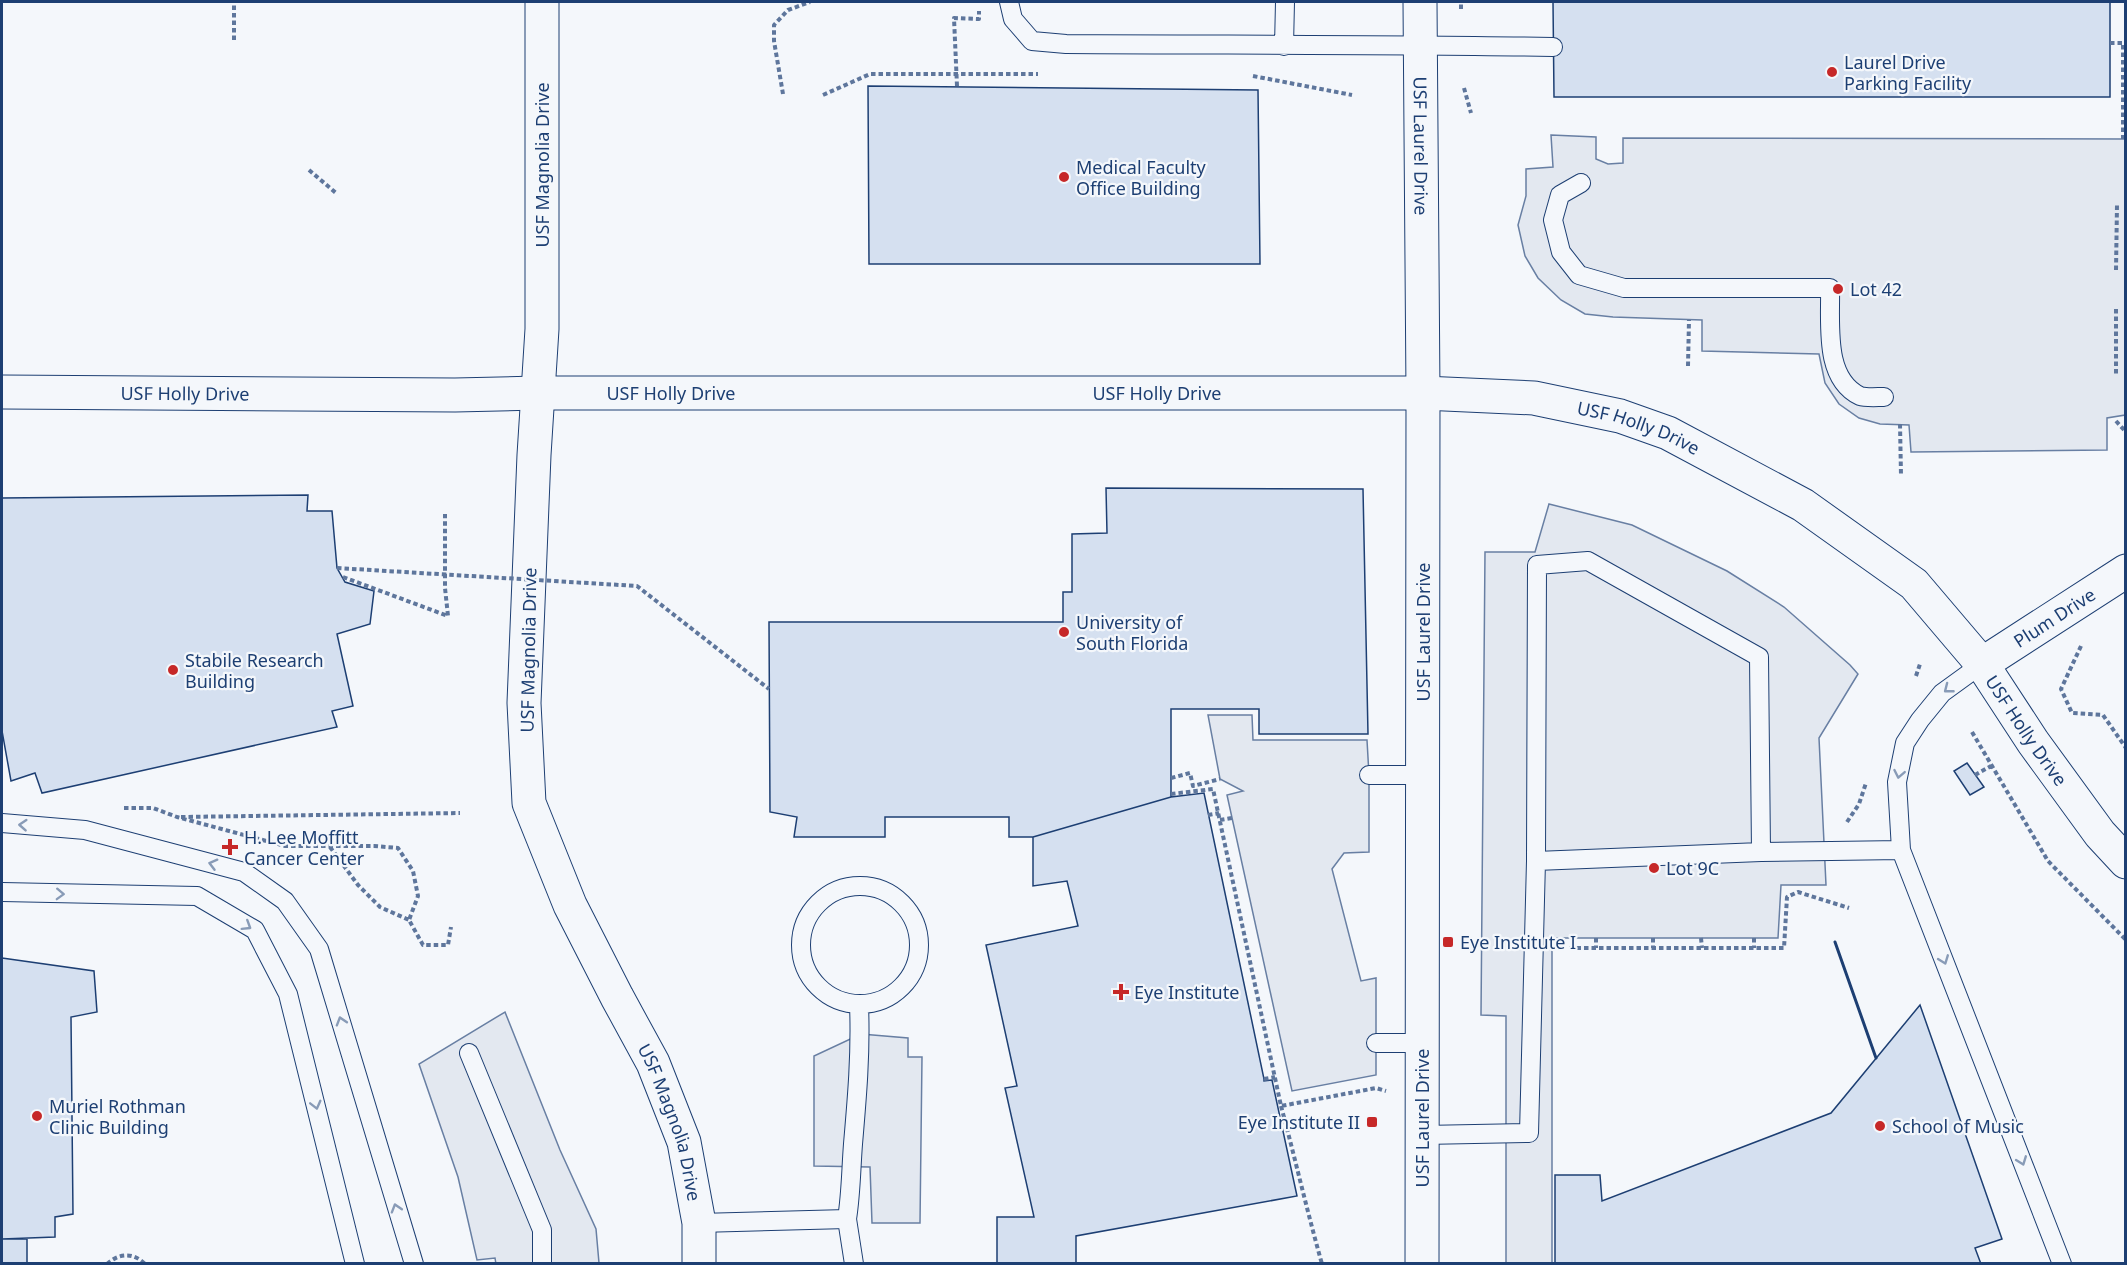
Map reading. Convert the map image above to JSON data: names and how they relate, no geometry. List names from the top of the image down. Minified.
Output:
{"streets":{"street":["USF Laurel Drive","USF Magnolia Drive","USF Holly Drive","Plum Drive"]},"crossings":[["USF Laurel Drive","USF Holly Drive"],["USF Magnolia Drive","USF Holly Drive"],["USF Holly Drive","Plum Drive"]],"places":{"other":["Laurel Drive Parking Facility","Medical Faculty Office Building","Lot 42","University of South Florida","Stabile Research Building","Lot 9C","Muriel Rothman Clinic Building","School of Music"],"health":["H. Lee Moffitt Cancer Center","Eye Institute"],"transit":["Eye Institute I","Eye Institute II"]}}
